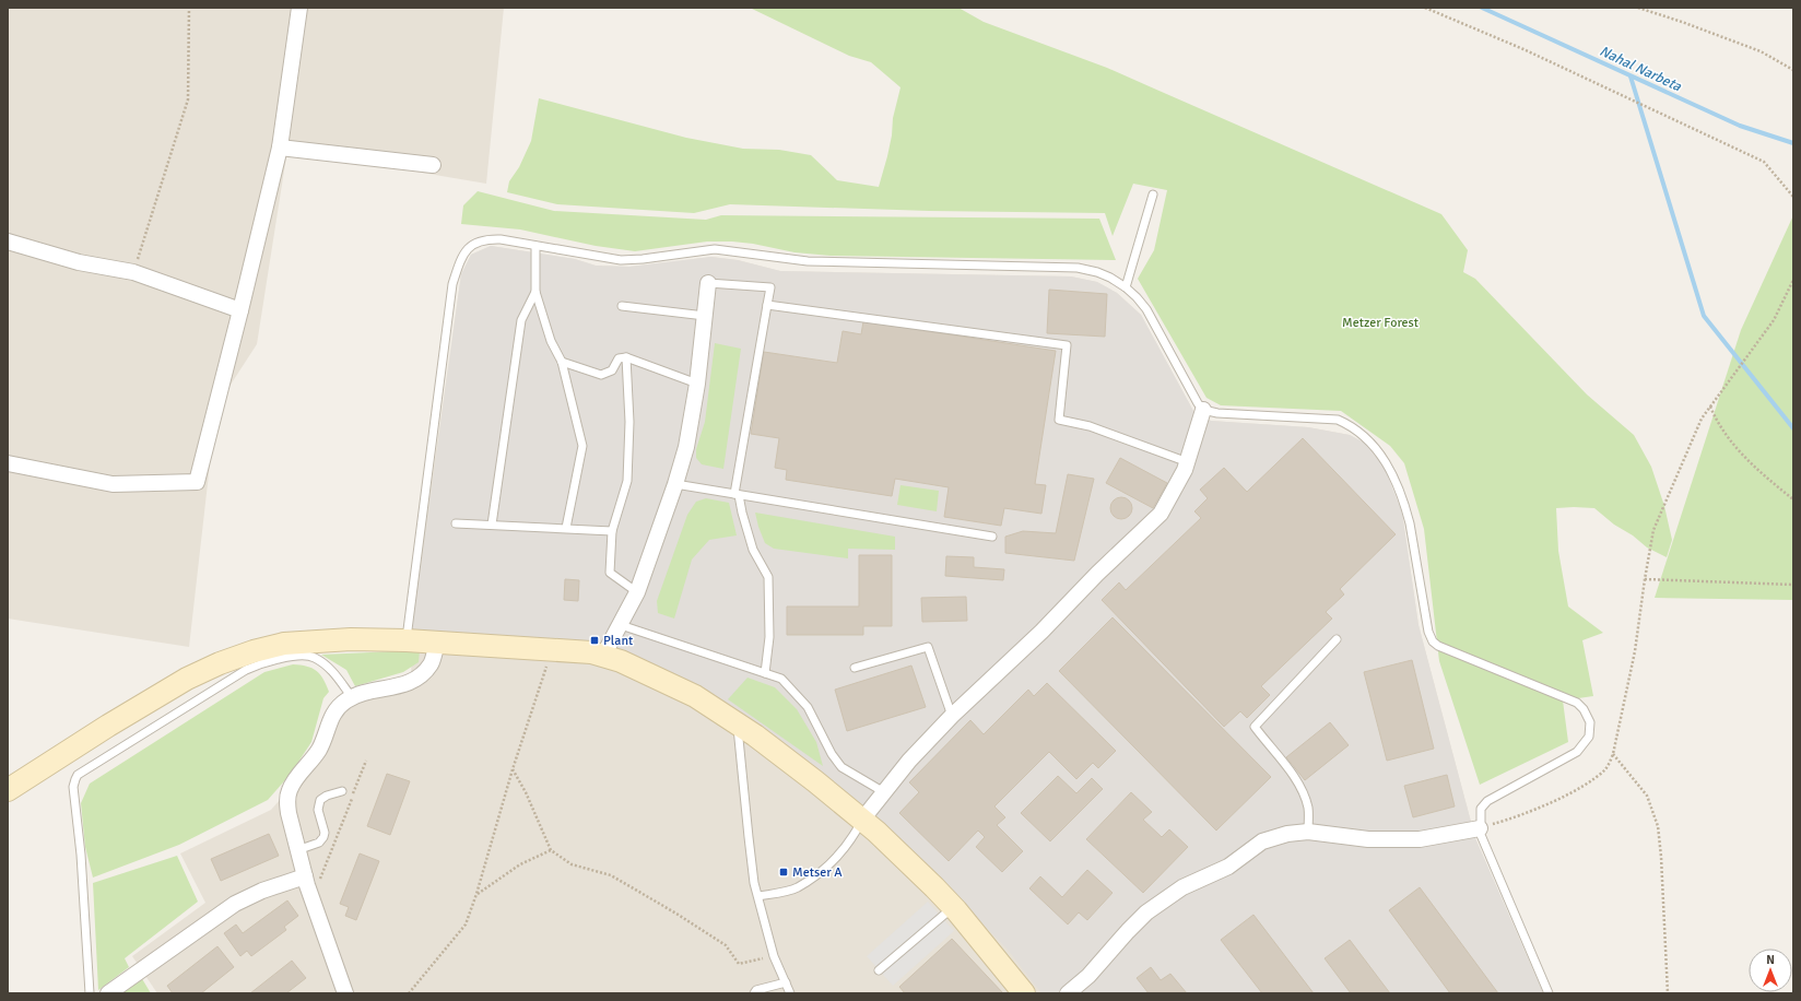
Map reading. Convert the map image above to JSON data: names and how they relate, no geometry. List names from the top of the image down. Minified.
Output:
{"water":["Nahal Narbeta"],"parks":["Metzer Forest"],"places":{"transit":["Plant","Metser A"]},"north":"top"}
